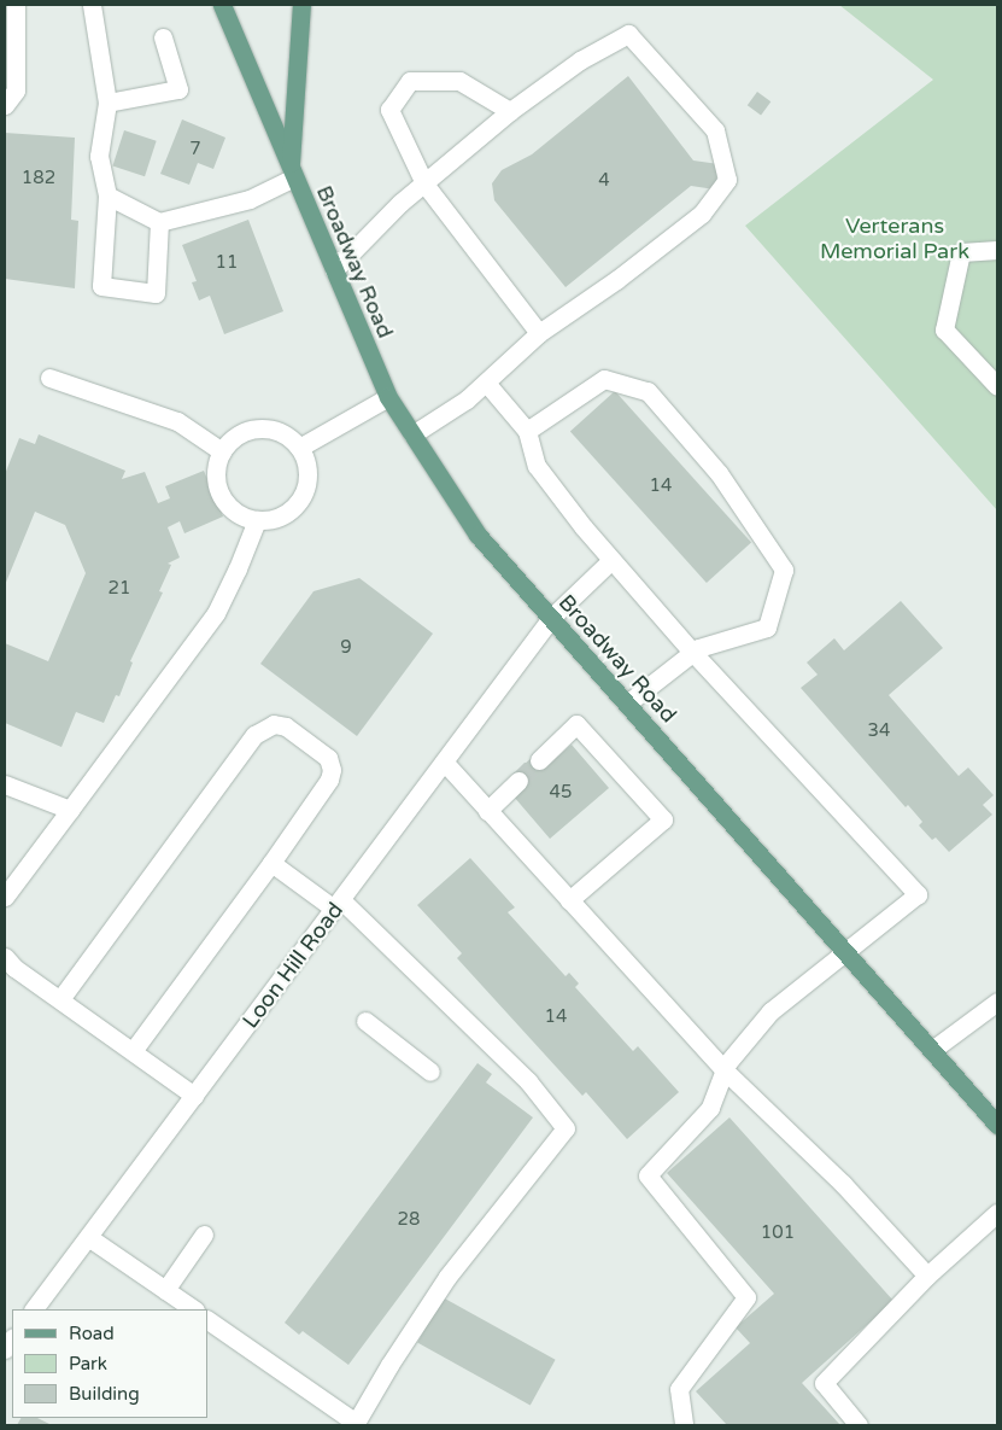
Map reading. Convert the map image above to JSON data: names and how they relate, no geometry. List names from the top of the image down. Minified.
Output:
{"streets":{"main road":["Broadway Road"],"street":["Loon Hill Road"]},"crossings":[["Broadway Road","Loon Hill Road"]],"parks":["Verterans Memorial Park"],"house_numbers":["7","182","4","11","14","21","9","34","45","14","28","101"],"legend":["Road","Park","Building"]}
